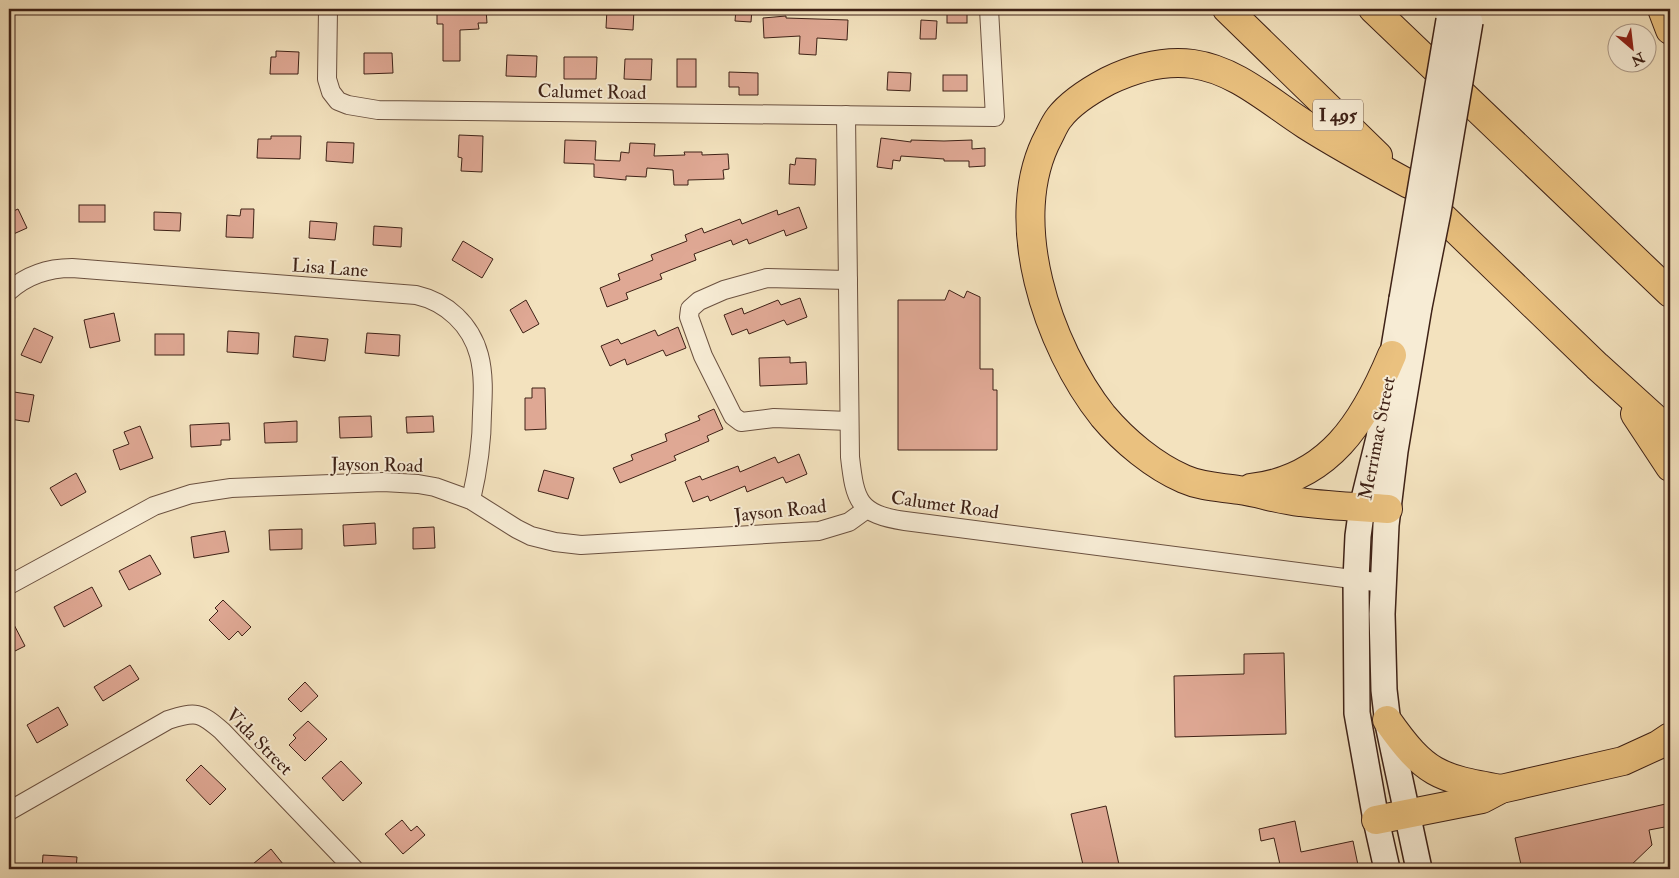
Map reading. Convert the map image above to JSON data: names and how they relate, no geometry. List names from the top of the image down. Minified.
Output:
{"streets":{"highway":["I 495"],"main road":["Merrimac Street"],"street":["Calumet Road","Lisa Lane","Jayson Road","Vida Street"]},"crossings":[["Calumet Road","Merrimac Street"],["Calumet Road","Jayson Road"],["Lisa Lane","Jayson Road"]],"north":"bottom right"}
